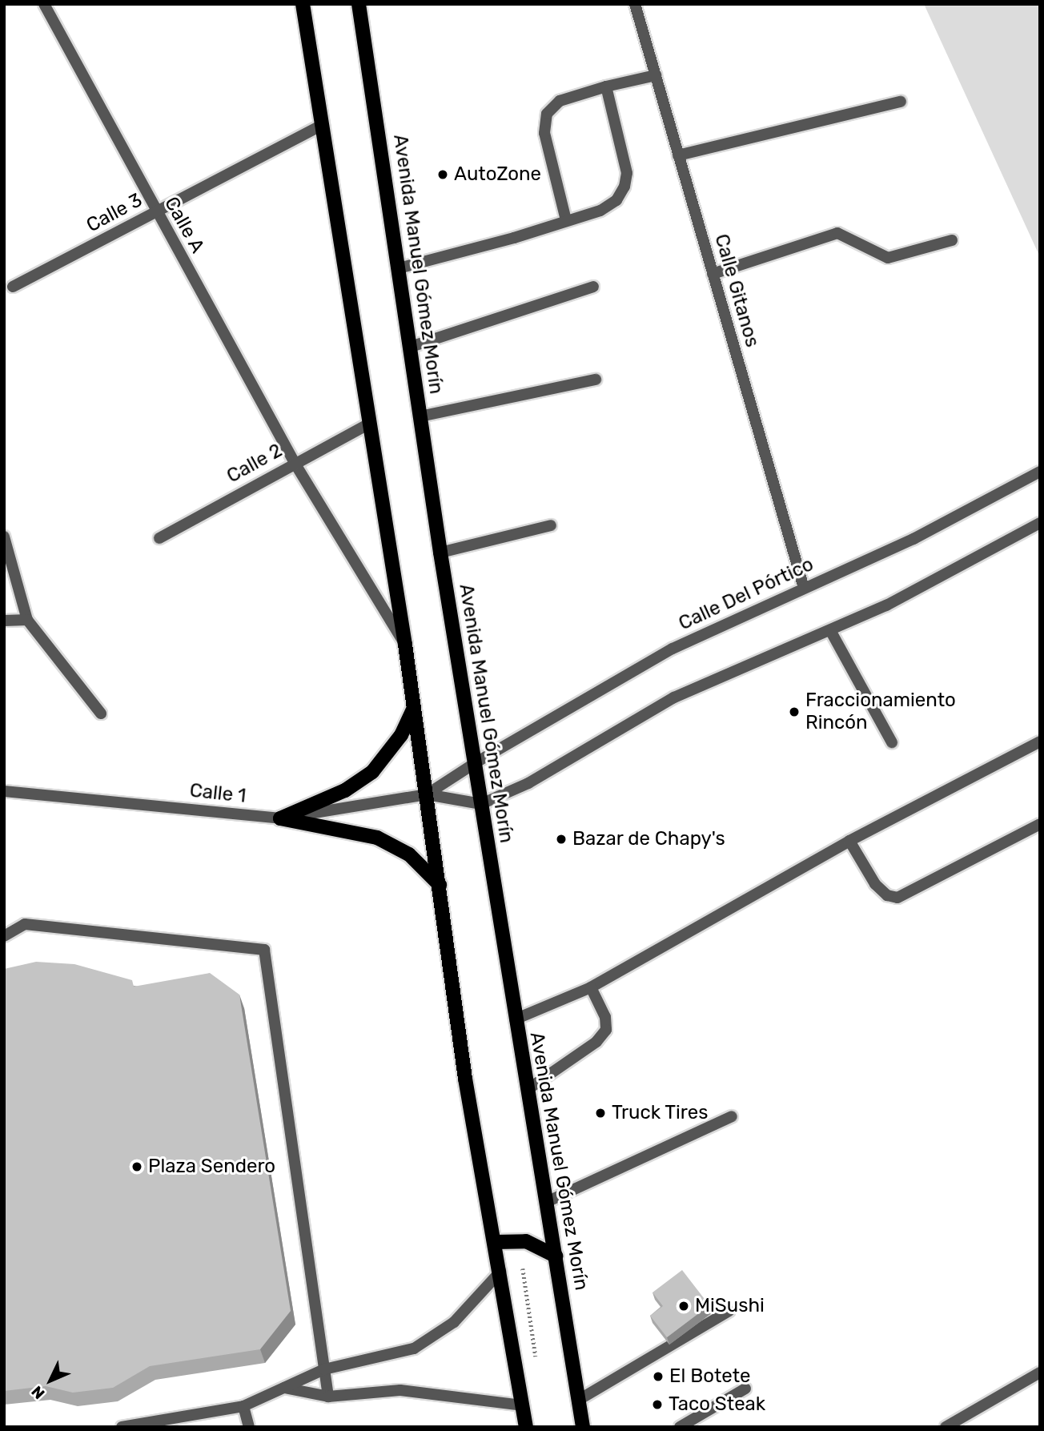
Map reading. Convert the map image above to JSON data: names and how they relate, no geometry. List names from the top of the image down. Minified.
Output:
{"streets":{"main road":["Avenida Manuel Gómez Morín"],"street":["Calle 3","Calle A","Calle Gitanos","Calle 2","Calle Del Pórtico","Calle 1"]},"crossings":[["Calle 3","Calle A"],["Calle A","Calle 2"],["Avenida Manuel Gómez Morín","Calle Del Pórtico"],["Avenida Manuel Gómez Morín","Calle 1"],["Calle Gitanos","Calle Del Pórtico"],["Calle Del Pórtico","Calle 1"]],"places":["AutoZone","Fraccionamiento Rincón","Bazar de Chapy's","Truck Tires","Plaza Sendero","MiSushi","El Botete","Taco Steak"],"north":"bottom left"}
